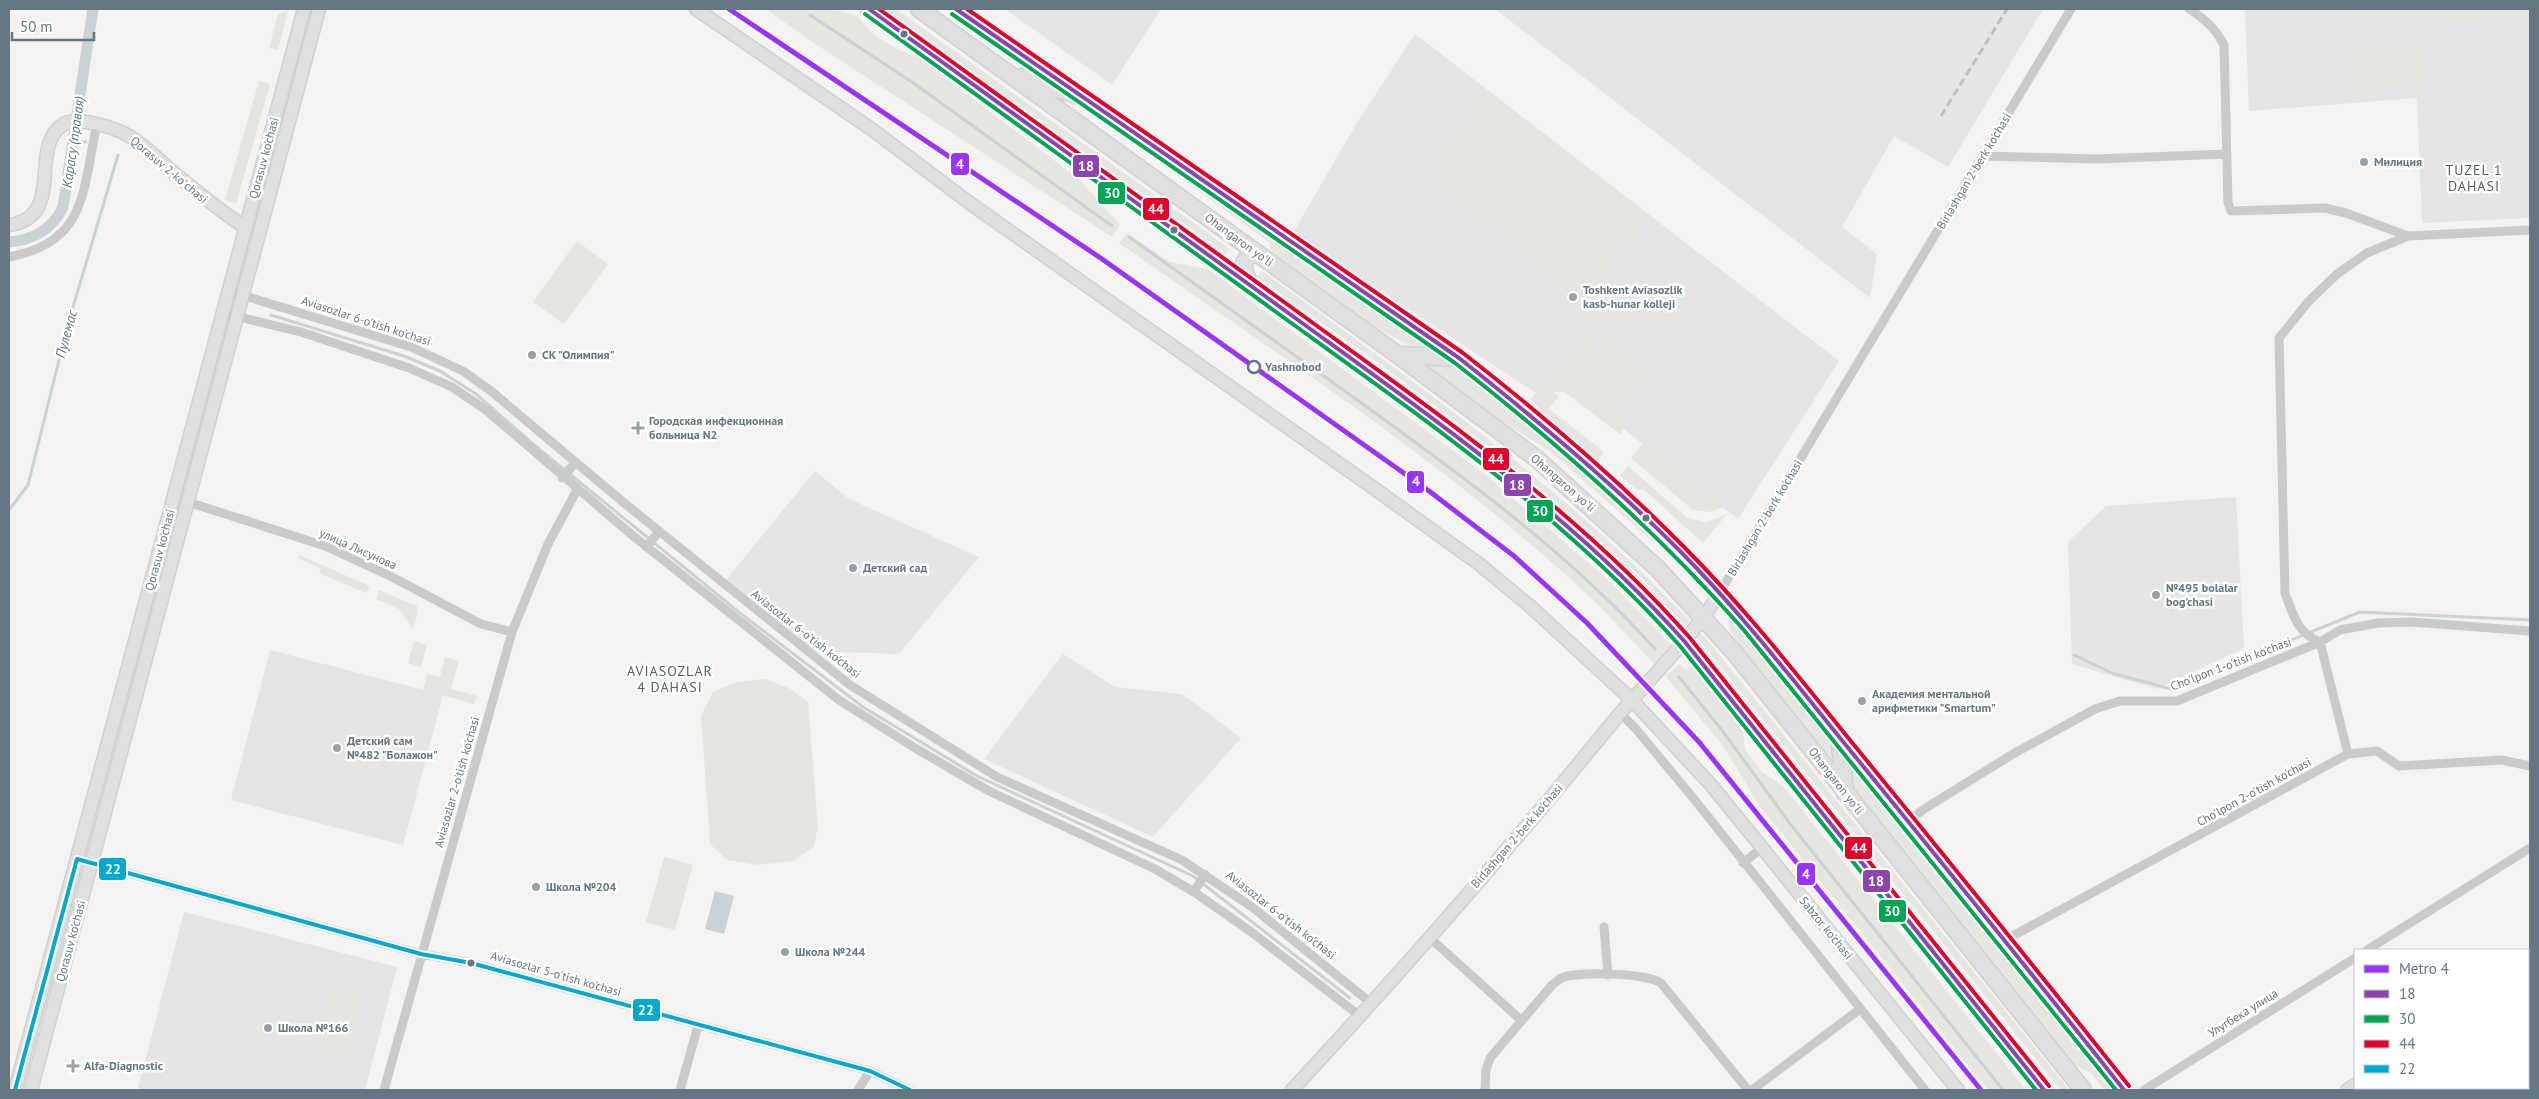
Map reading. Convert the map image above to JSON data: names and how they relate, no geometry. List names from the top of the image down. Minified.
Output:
{"streets":{"highway":["Ohangaron yoʻli"],"main road":["Qorasuv ko'chasi","Qorasuv 2-koʻchasi","Birlashgan 2-berk ko'chasi","Sabzor ko'chasi"],"street":["Aviasozlar 6-o'tish ko'chasi","улица Лисунова","Cho'lpon 1-o'tish ko'chasi","Aviasozlar 2-o'tish ko'chasi","Cho'lpon 2-o'tish ko'chasi","Aviasozlar 5-o'tish ko'chasi","Улугбека улица"]},"crossings":[["Qorasuv ko'chasi","Qorasuv 2-koʻchasi"],["Qorasuv ko'chasi","Aviasozlar 6-o'tish ko'chasi"],["Qorasuv ko'chasi","улица Лисунова"],["Qorasuv ko'chasi","Aviasozlar 5-o'tish ko'chasi"],["Birlashgan 2-berk ko'chasi","Ohangaron yoʻli"],["Birlashgan 2-berk ko'chasi","Aviasozlar 6-o'tish ko'chasi"],["Birlashgan 2-berk ko'chasi","Sabzor ko'chasi"],["Aviasozlar 6-o'tish ko'chasi","Aviasozlar 2-o'tish ko'chasi"],["улица Лисунова","Aviasozlar 2-o'tish ko'chasi"],["Aviasozlar 2-o'tish ko'chasi","Aviasozlar 5-o'tish ko'chasi"]],"districts":["TUZEL 1 DAHASI","AVIASOZLAR 4 DAHASI"],"water":["Карасу (правая)","Пулемас"],"places":{"other":["Милиция","Toshkent Aviasozlik kasb-hunar kolleji","СК \"Олимпия\"","Yashnobod","Детский сад","№495 bolalar bog'chasi","Академия ментальной арифметики \"Smartum\"","Детский сам №482 \"Болажон\"","Школа №204","Школа №244","Школа №166"],"health":["Городская инфекционная больница N2","Alfa-Diagnostic"]},"lines":["metro line 4","transit line 18","transit line 44","transit line 30","transit line 22"],"legend":["Metro 4","18","30","44","22"],"scale_bar":"50 m"}
